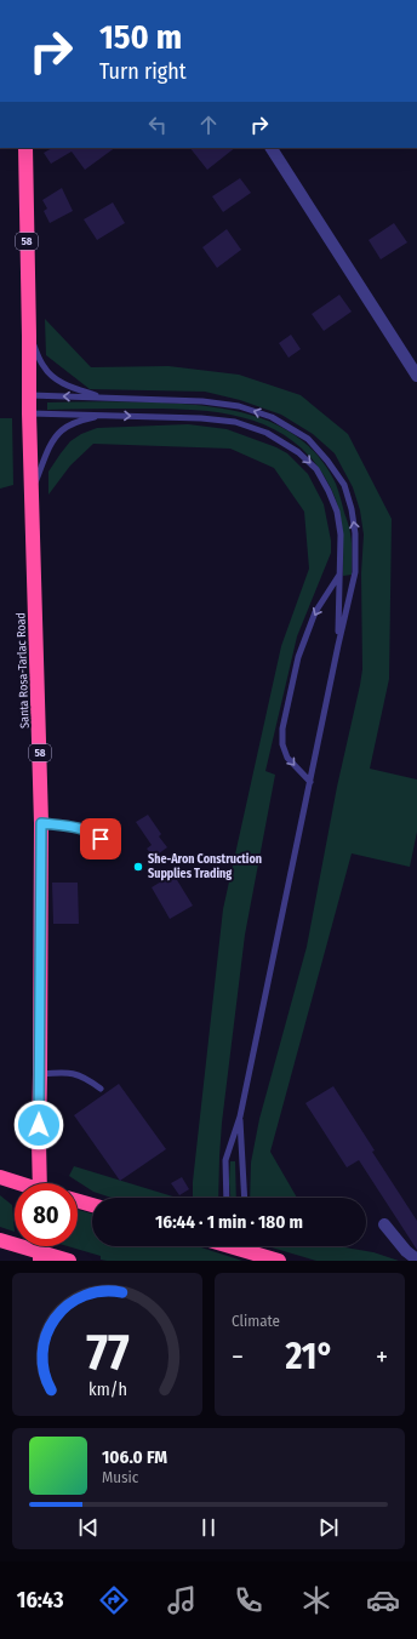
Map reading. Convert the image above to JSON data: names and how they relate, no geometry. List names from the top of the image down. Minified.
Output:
{"streets":{"highway":["58","Santa Rosa-Tarlac Road"]},"places":["She-Aron Construction Supplies Trading"],"page":{"turn":["150 m","Turn right"],"limit":"80","trip":"16:44 · 1 min · 180 m","tile":"Climate","heat":["−","21°","+"],"song":["106.0 FM","Music"],"tabs":"16:43","gauge":["77","km/h"]}}
